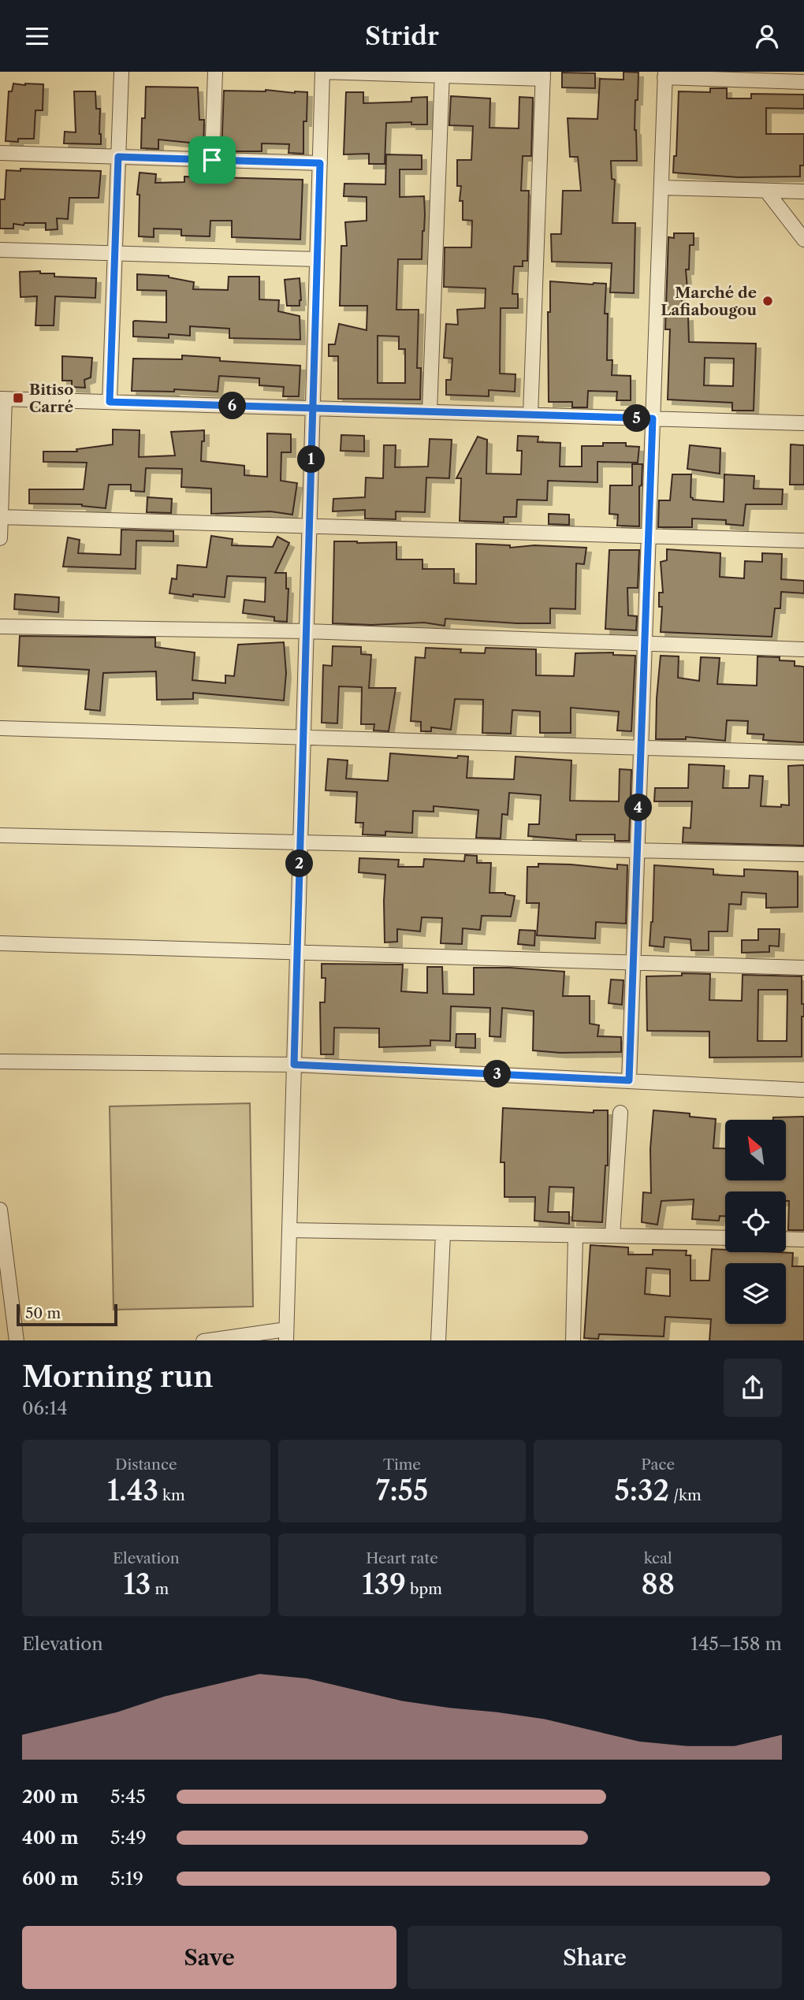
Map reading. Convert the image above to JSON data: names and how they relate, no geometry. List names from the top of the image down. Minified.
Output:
{"places":{"other":["Marché de Lafiabougou"],"transit":["Bitiso Carré"]},"scale_bar":"50 m","north":"top left","page":{"header":"Stridr","pins":["6","5","1","4","2","3"],"scale":"50 m","heading":["Morning run","06:14"],"stats":[["Distance","1.43 km"],["Time","7:55"],["Pace","5:32 /km"],["Elevation","13 m"],["Heart rate","139 bpm"],["kcal","88"]],"chart":["Elevation","145–158 m"],"list":[{"name":"200 m","note":"5:45"},{"name":"400 m","note":"5:49"},{"name":"600 m","note":"5:19"}],"buttons":["Save","Share"]}}
